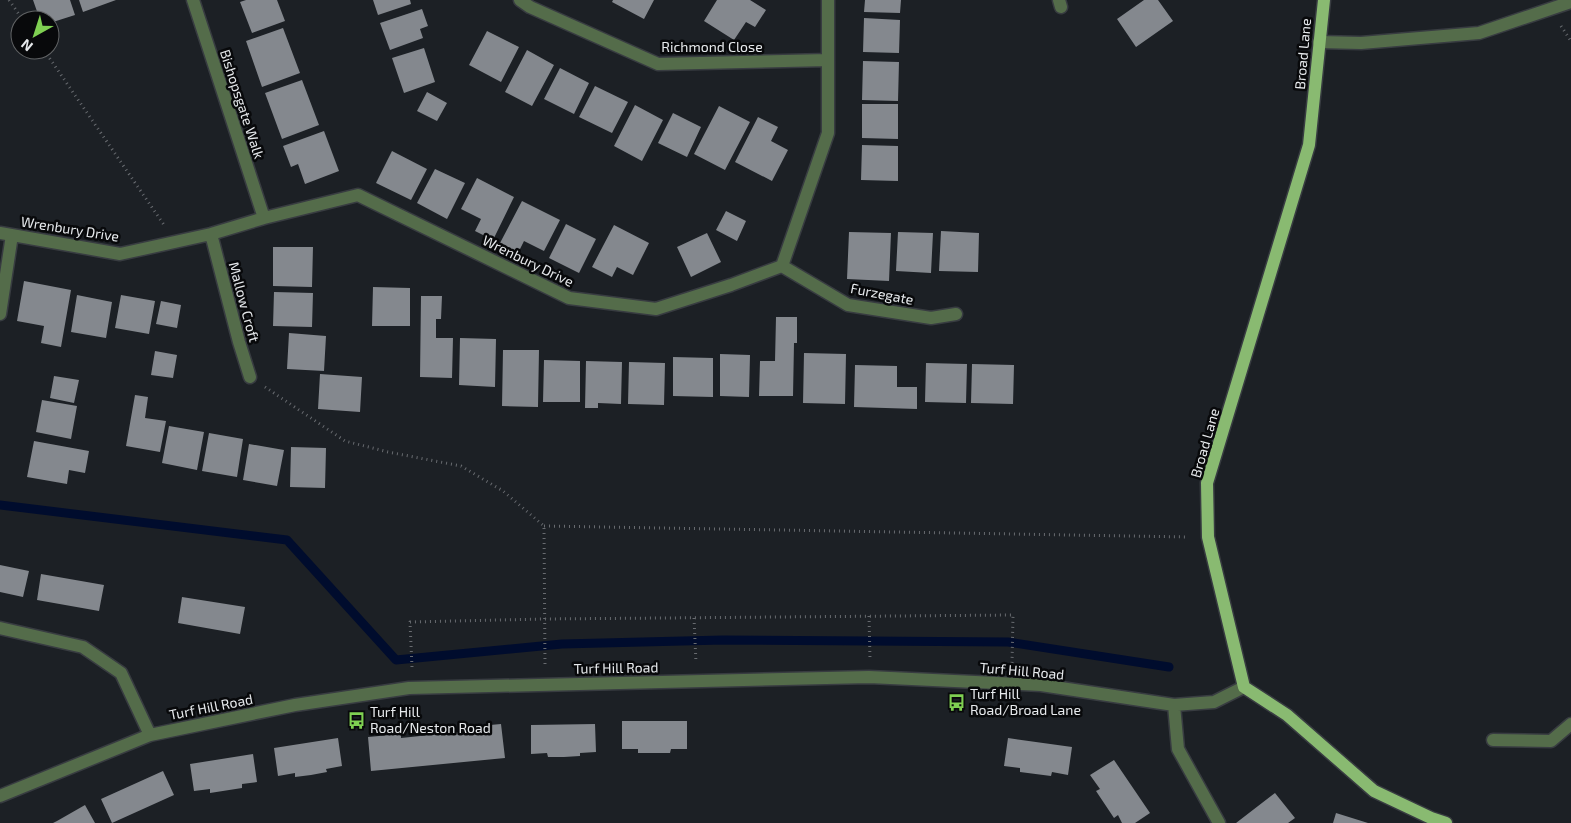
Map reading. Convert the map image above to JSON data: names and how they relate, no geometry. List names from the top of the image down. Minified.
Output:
{"streets":{"main road":["Broad Lane"],"street":["Richmond Close","Bishopsgate Walk","Wrenbury Drive","Furzegate","Mallow Croft","Turf Hill Road"]},"crossings":[["Broad Lane","Turf Hill Road"],["Bishopsgate Walk","Wrenbury Drive"],["Wrenbury Drive","Furzegate"],["Wrenbury Drive","Mallow Croft"]],"places":{"bus stop":["Turf Hill Road/Broad Lane","Turf Hill Road/Neston Road"]},"north":"bottom left"}
